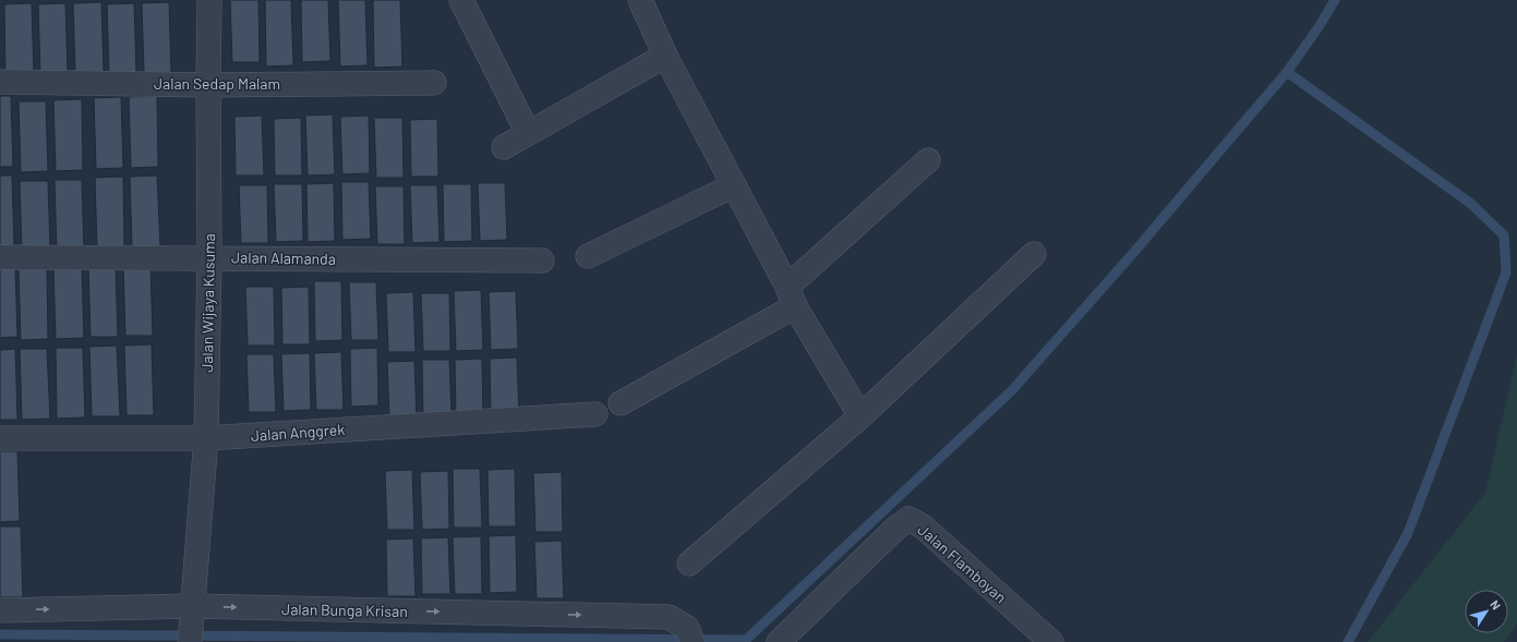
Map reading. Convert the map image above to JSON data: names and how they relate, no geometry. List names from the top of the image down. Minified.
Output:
{"streets":{"street":["Jalan Sedap Malam","Jalan Alamanda","Jalan Wijaya Kusuma","Jalan Anggrek","Jalan Flamboyan","Jalan Bunga Krisan"]},"crossings":[["Jalan Sedap Malam","Jalan Wijaya Kusuma"],["Jalan Alamanda","Jalan Wijaya Kusuma"],["Jalan Wijaya Kusuma","Jalan Anggrek"],["Jalan Wijaya Kusuma","Jalan Bunga Krisan"]],"one_way":["Jalan Bunga Krisan"],"north":"top right"}
